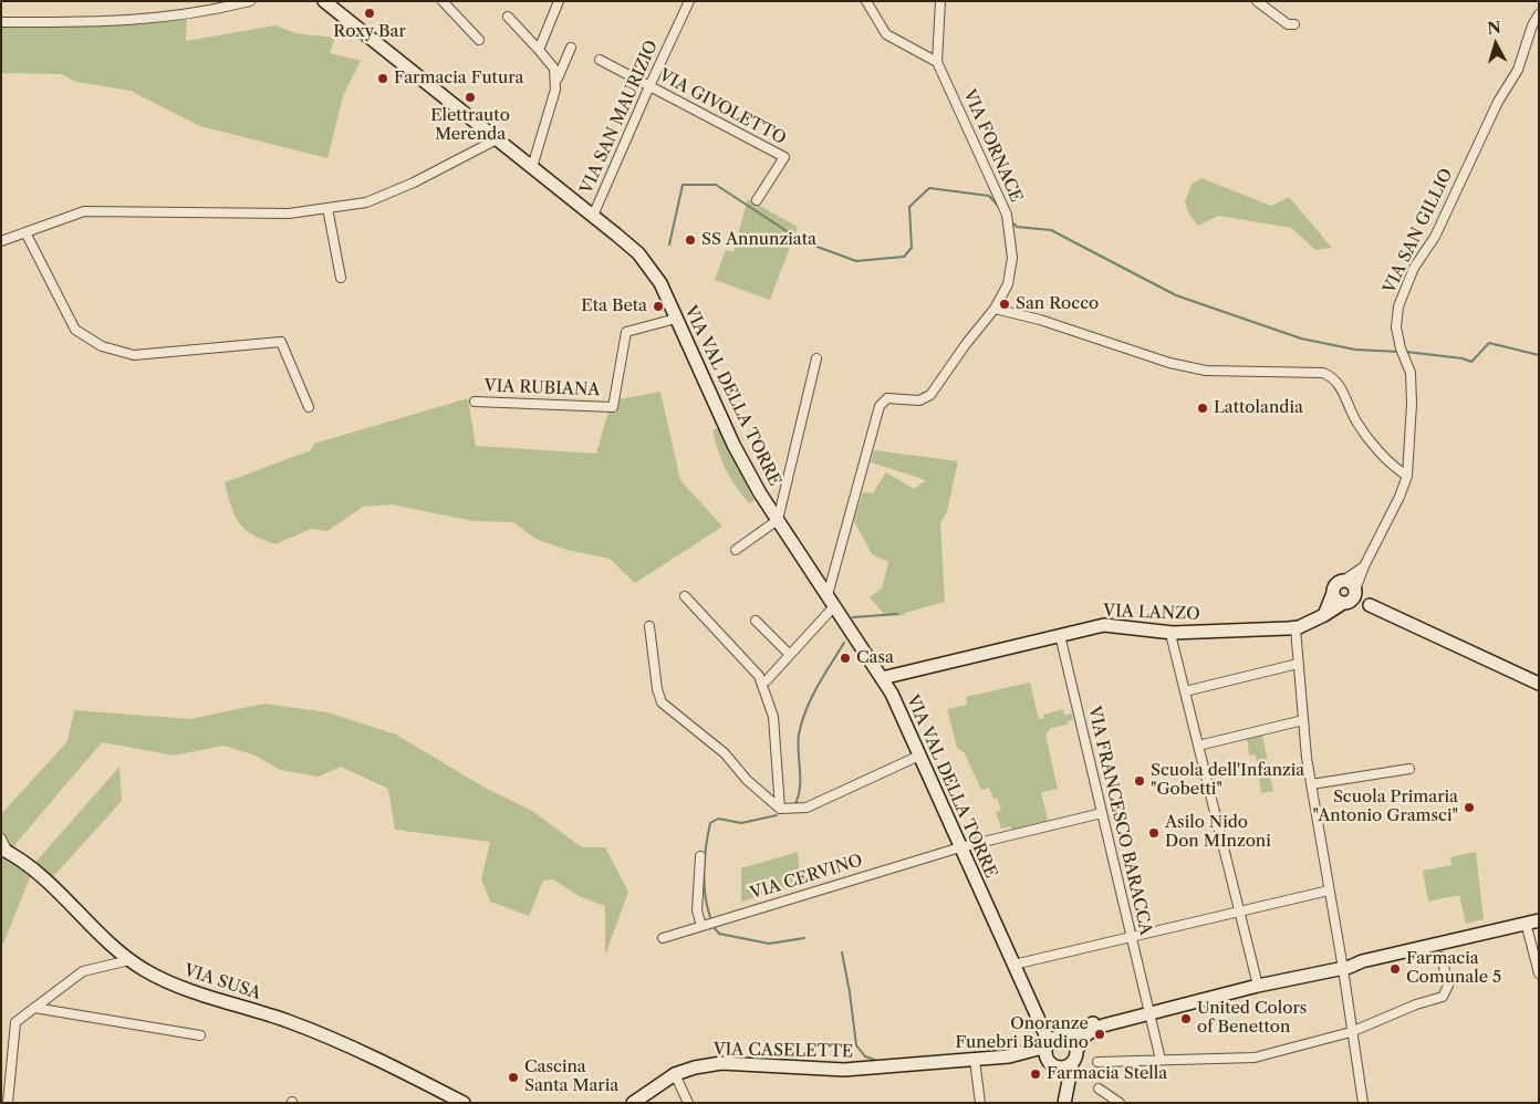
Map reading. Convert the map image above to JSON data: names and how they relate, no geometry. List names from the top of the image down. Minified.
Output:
{"streets":{"street":["VIA GIVOLETTO","VIA SAN MAURIZIO","VIA FORNACE","VIA SAN GILLIO","VIA RUBIANA","VIA VAL DELLA TORRE","VIA LANZO","VIA FRANCESCO BARACCA","VIA CERVINO","VIA SUSA","VIA CASELETTE"]},"crossings":[["VIA GIVOLETTO","VIA SAN MAURIZIO"],["VIA SAN MAURIZIO","VIA VAL DELLA TORRE"],["VIA FORNACE","VIA VAL DELLA TORRE"],["VIA SAN GILLIO","VIA LANZO"],["VIA RUBIANA","VIA VAL DELLA TORRE"],["VIA VAL DELLA TORRE","VIA LANZO"],["VIA VAL DELLA TORRE","VIA CERVINO"],["VIA VAL DELLA TORRE","VIA CASELETTE"],["VIA LANZO","VIA FRANCESCO BARACCA"],["VIA FRANCESCO BARACCA","VIA CERVINO"],["VIA FRANCESCO BARACCA","VIA CASELETTE"]],"places":["Roxy Bar","Farmacia Futura","Elettrauto Merenda","SS Annunziata","San Rocco","Eta Beta","Lattolandia","Casa","Scuola dell'Infanzia \"Gobetti\"","Scuola Primaria \"Antonio Gramsci\"","Asilo Nido Don MInzoni","Farmacia Comunale 5","United Colors of Benetton","Onoranze Funebri Baudino","Farmacia Stella","Cascina Santa Maria"],"north":"top"}
